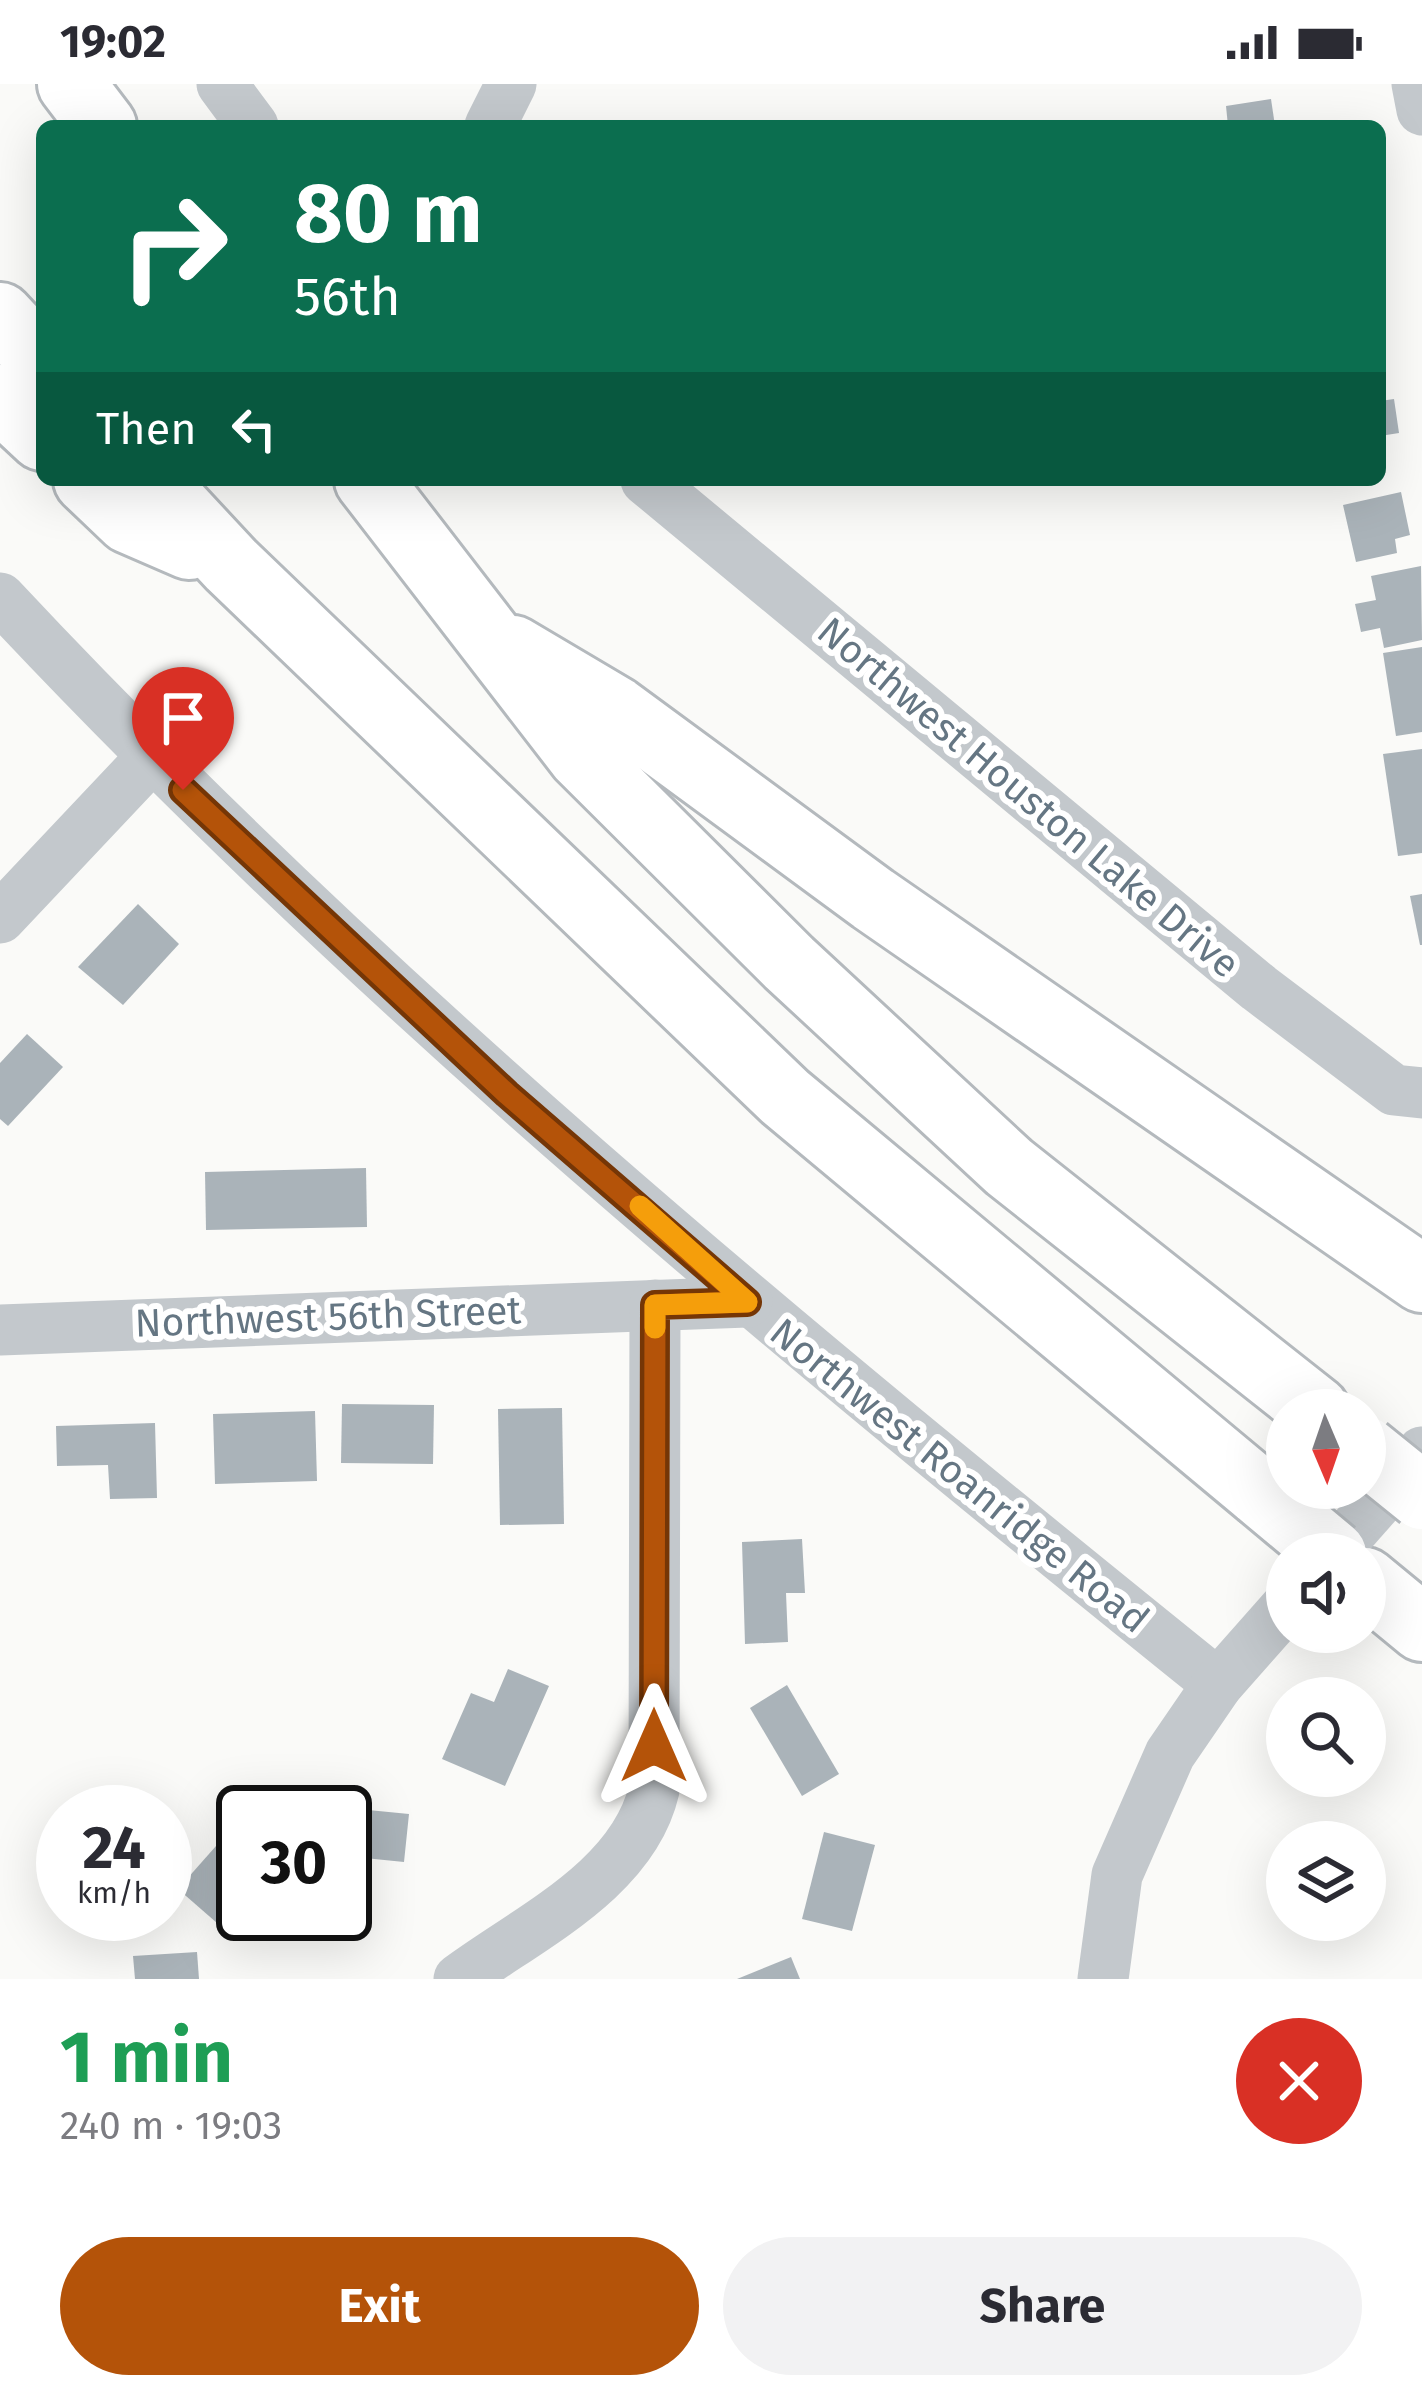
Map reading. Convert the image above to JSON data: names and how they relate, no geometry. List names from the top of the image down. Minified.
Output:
{"streets":{"street":["Northwest Houston Lake Drive","Northwest 56th Street","Northwest Roanridge Road"]},"crossings":[["Northwest 56th Street","Northwest Roanridge Road"]],"north":"bottom","page":{"status":"19:02","turn":["80 m","56th"],"then":"Then","speed":"24 km/h","limit":"30","heading":["1 min","240 m · 19:03"],"buttons":["Exit","Share"]}}
